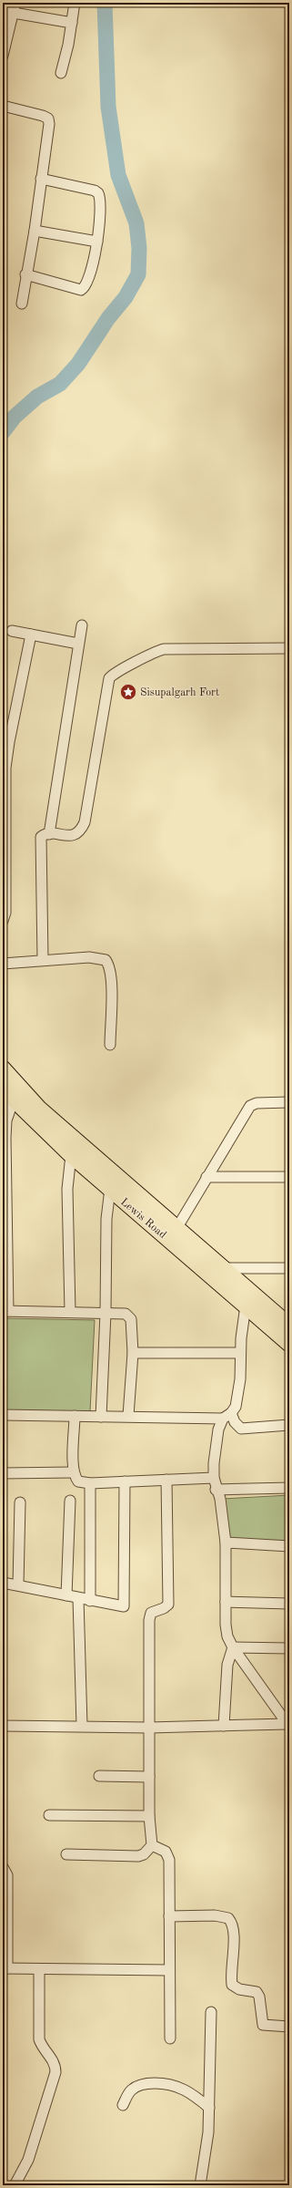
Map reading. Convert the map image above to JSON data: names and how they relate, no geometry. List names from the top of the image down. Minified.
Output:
{"streets":{"main road":["Lewis Road"]},"places":{"place":["Sisupalgarh Fort"]}}
